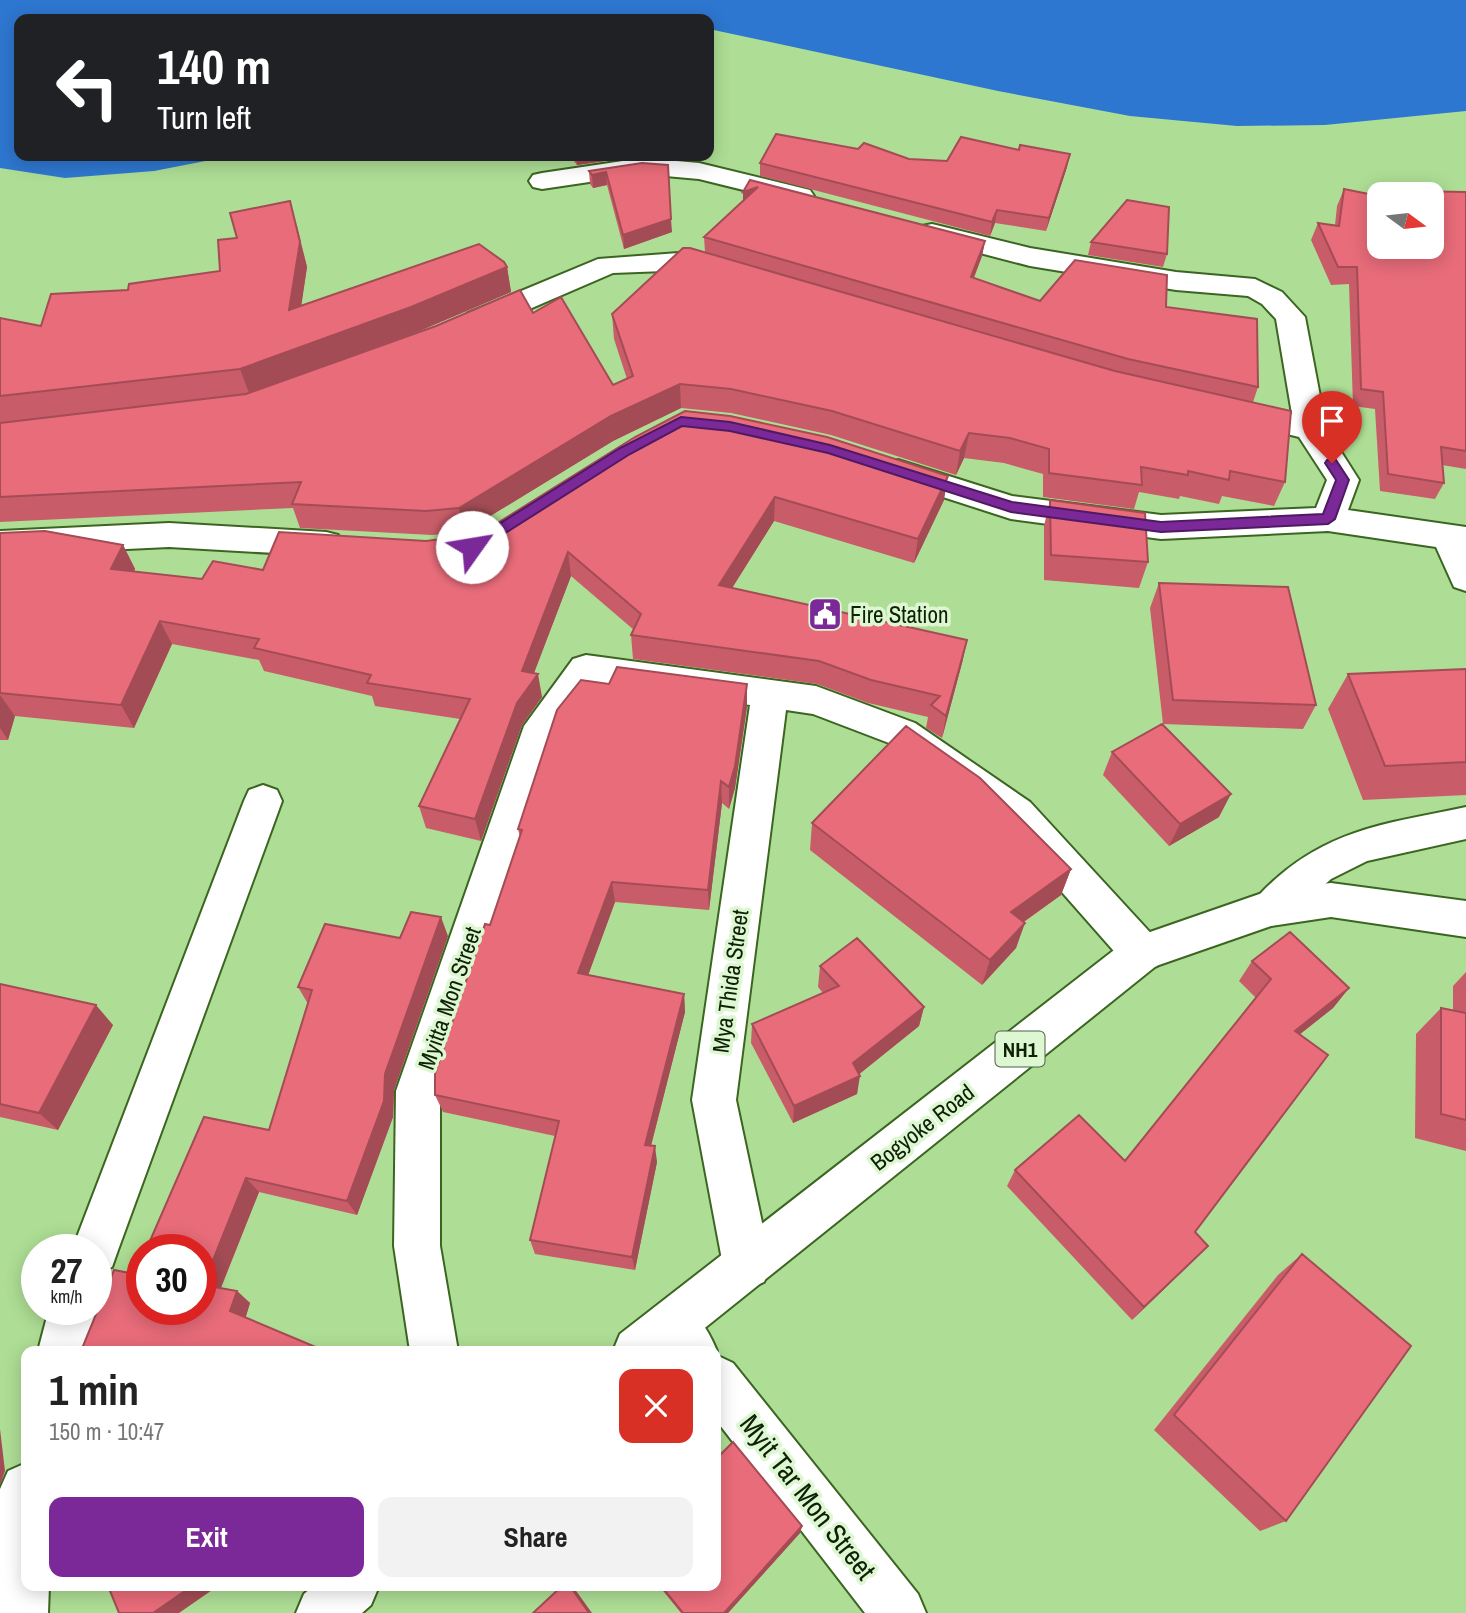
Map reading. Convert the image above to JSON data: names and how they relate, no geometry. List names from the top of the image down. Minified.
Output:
{"streets":{"main road":["Mya Thida Street","Myitta Mon Street","NH1","Bogyoke Road","Myit Tar Mon Street"]},"crossings":[["Mya Thida Street","Myitta Mon Street"],["Mya Thida Street","Bogyoke Road"]],"places":{"public building":["Fire Station"]},"north":"right","page":{"turn":["140 m","Turn left"],"speed":"27 km/h","limit":"30","heading":["1 min","150 m · 10:47"],"buttons":["Exit","Share"]}}
